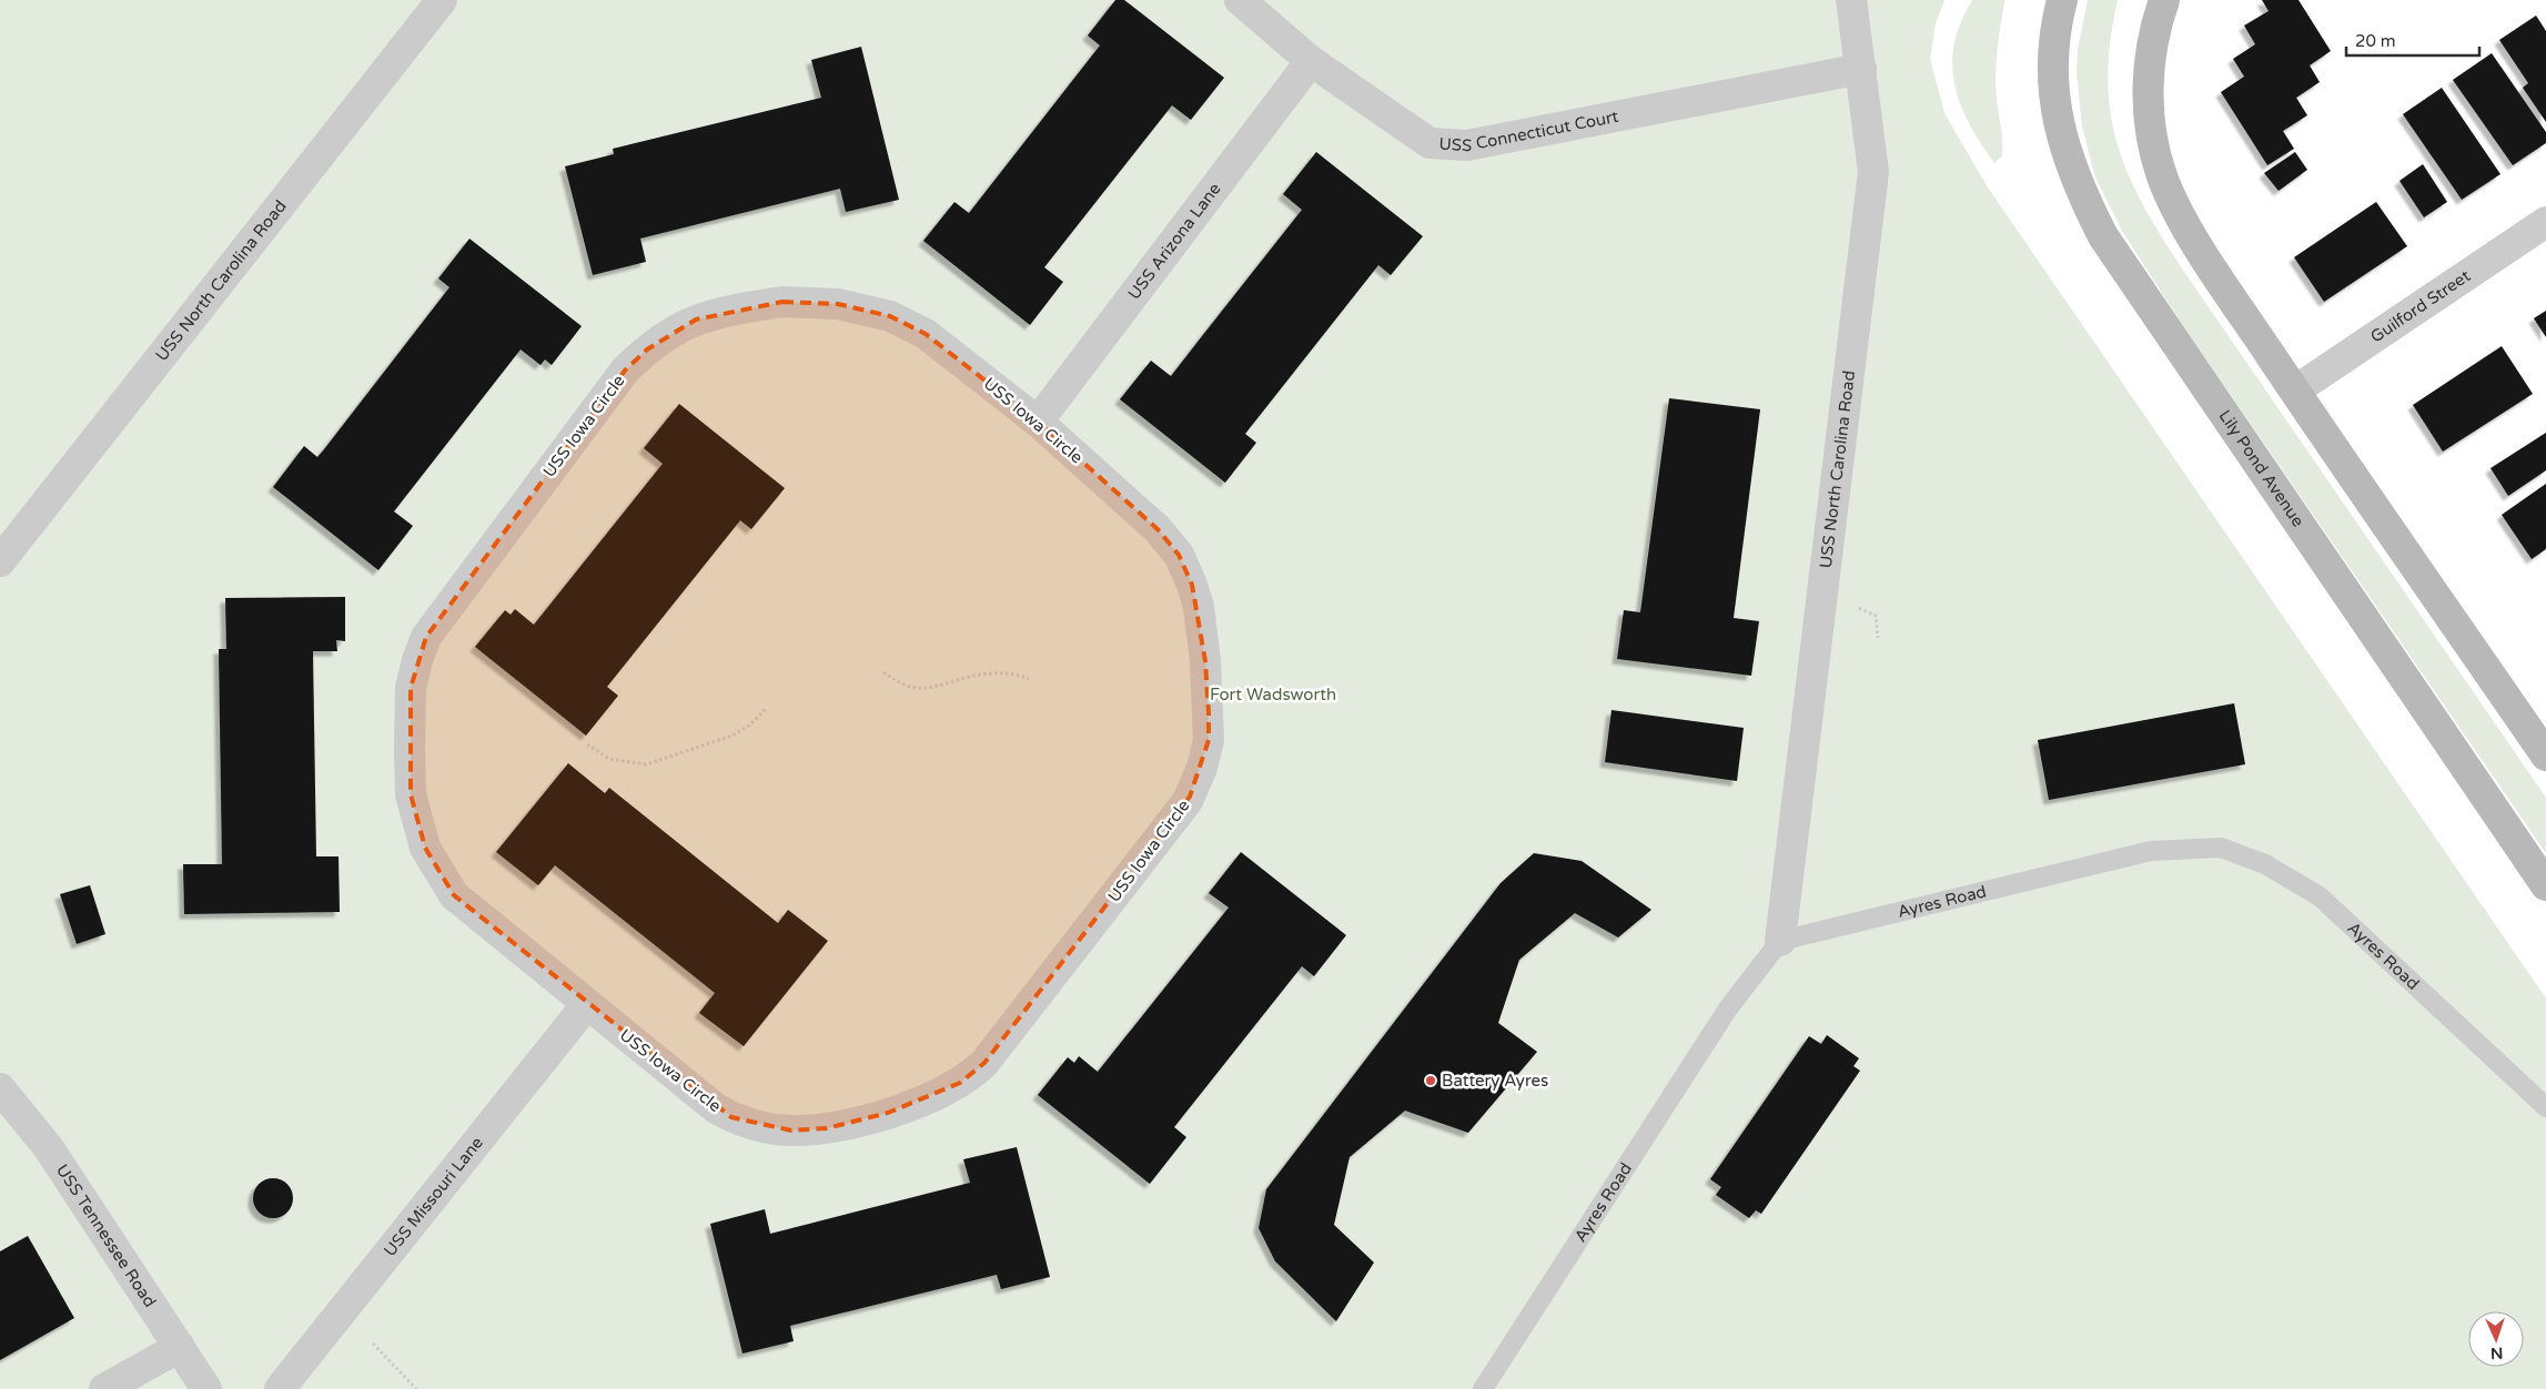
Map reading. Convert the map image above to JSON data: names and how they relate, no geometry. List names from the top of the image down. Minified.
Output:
{"streets":{"main road":["Lily Pond Avenue"],"street":["USS Connecticut Court","USS Arizona Lane","USS North Carolina Road","Guilford Street","USS Iowa Circle","USS Missouri Lane","USS Tennessee Road"],"lane":["Ayres Road"]},"crossings":[["USS Connecticut Court","USS Arizona Lane"],["USS Connecticut Court","USS North Carolina Road"],["USS Arizona Lane","USS Iowa Circle"],["USS North Carolina Road","Ayres Road"],["USS Iowa Circle","USS Missouri Lane"]],"parks":["Fort Wadsworth"],"places":["Battery Ayres"],"scale_bar":"20 m","north":"bottom"}
